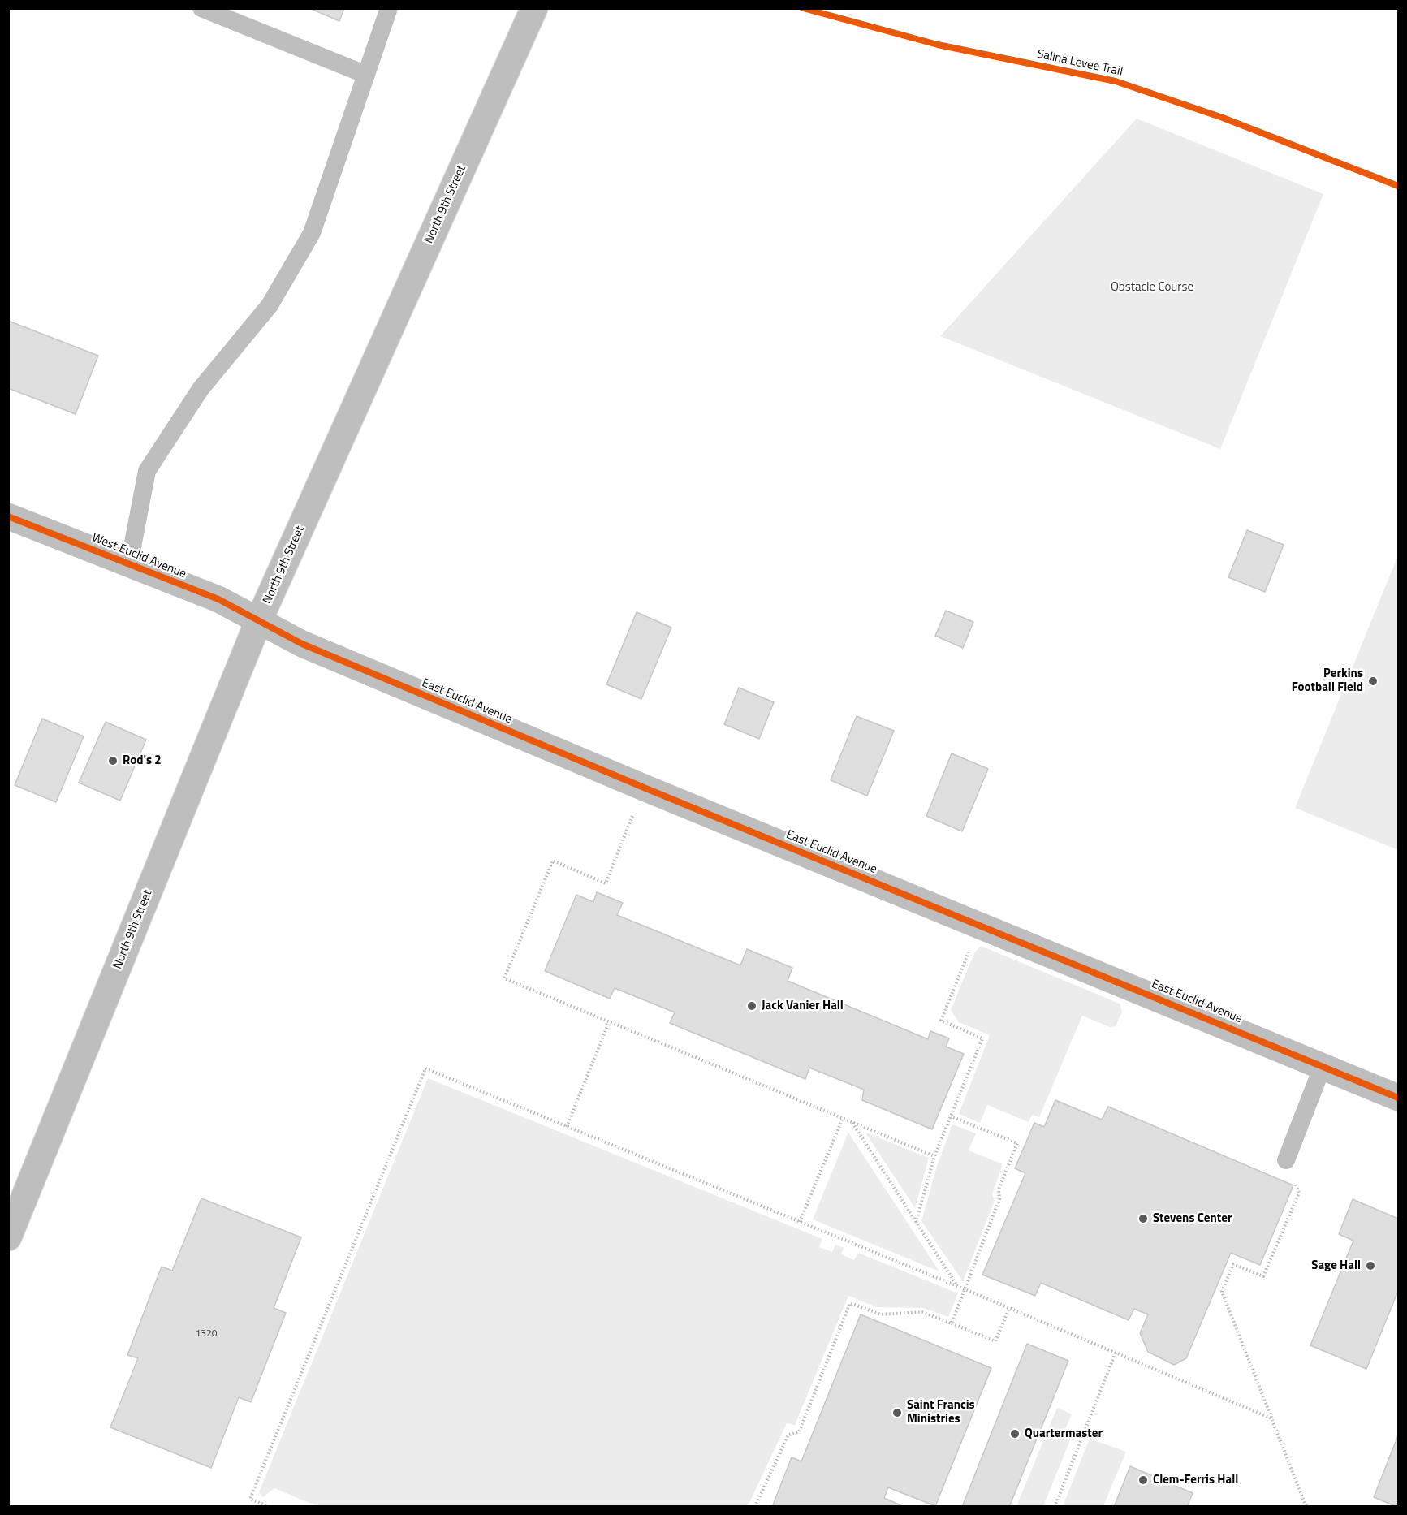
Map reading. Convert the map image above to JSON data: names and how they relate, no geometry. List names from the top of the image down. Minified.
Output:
{"streets":{"street":["North 9th Street","West Euclid Avenue","East Euclid Avenue"],"cycle path":["Salina Levee Trail"]},"crossings":[["North 9th Street","West Euclid Avenue"],["North 9th Street","East Euclid Avenue"],["West Euclid Avenue","East Euclid Avenue"]],"parks":["Obstacle Course"],"places":["Perkins Football Field","Rod's 2","Jack Vanier Hall","Stevens Center","Sage Hall","Saint Francis Ministries","Quartermaster","Clem-Ferris Hall"],"house_numbers":["1320"]}
